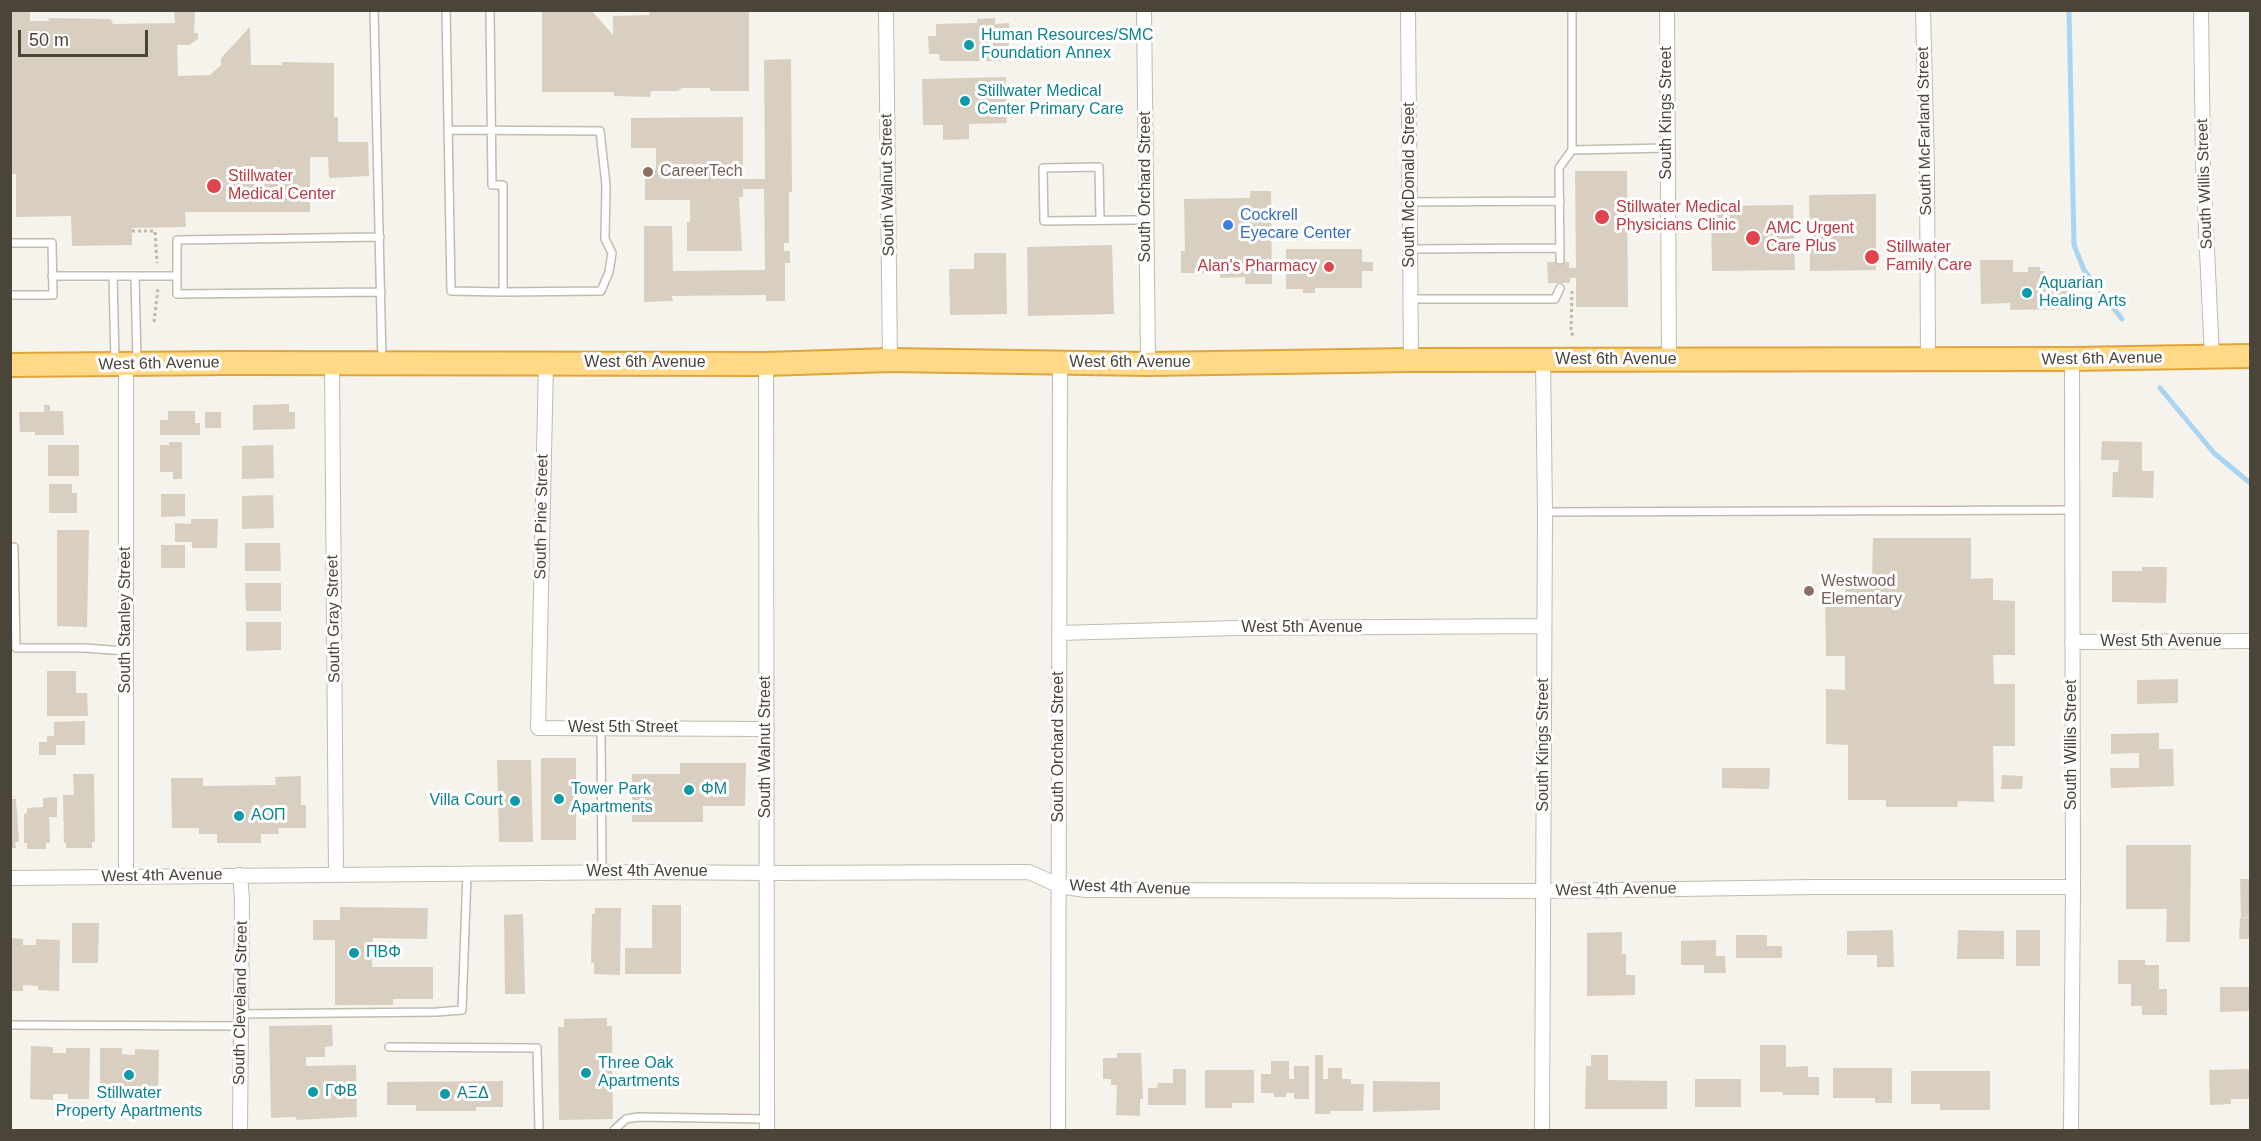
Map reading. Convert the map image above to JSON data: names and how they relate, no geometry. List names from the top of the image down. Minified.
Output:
{"streets":{"highway":["West 6th Avenue"],"street":["South Kings Street","South McFarland Street","South Willis Street","South Walnut Street","South McDonald Street","South Orchard Street","South Pine Street","South Gray Street","South Stanley Street","West 5th Avenue","West 5th Street","West 4th Avenue","South Cleveland Street"]},"crossings":[["South Kings Street","West 6th Avenue"],["South Kings Street","West 5th Avenue"],["South Kings Street","West 4th Avenue"],["South McFarland Street","West 6th Avenue"],["South Willis Street","West 6th Avenue"],["South Willis Street","West 5th Avenue"],["South Willis Street","West 4th Avenue"],["South Walnut Street","West 6th Avenue"],["South Walnut Street","West 5th Street"],["South Walnut Street","West 4th Avenue"],["South McDonald Street","West 6th Avenue"],["South Orchard Street","West 6th Avenue"],["South Orchard Street","West 5th Avenue"],["South Orchard Street","West 4th Avenue"],["West 6th Avenue","South Pine Street"],["West 6th Avenue","South Gray Street"],["West 6th Avenue","South Stanley Street"],["South Pine Street","West 5th Street"],["South Gray Street","West 4th Avenue"],["South Stanley Street","West 4th Avenue"],["West 4th Avenue","South Cleveland Street"]],"places":["Human Resources/SMC Foundation Annex","Stillwater Medical Center Primary Care","CareerTech","Stillwater Medical Center","Stillwater Medical Physicians Clinic","Cockrell Eyecare Center","AMC Urgent Care Plus","Stillwater Family Care","Alan's Pharmacy","Aquarian Healing Arts","Westwood Elementary","ΦΜ","Tower Park Apartments","Villa Court","AOΠ","ΠΒΦ","Three Oak Apartments","Stillwater Property Apartments","ΓΦΒ","ΑΞΔ"],"scale_bar":"50 m"}
